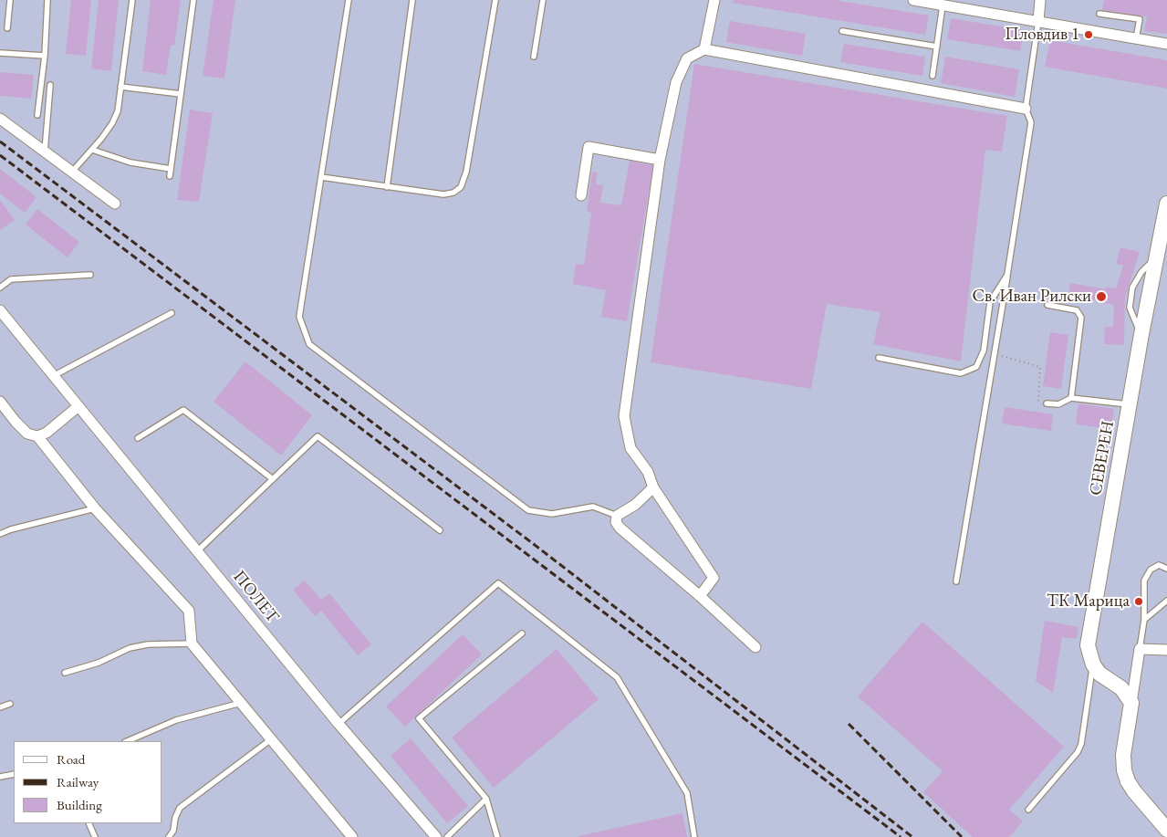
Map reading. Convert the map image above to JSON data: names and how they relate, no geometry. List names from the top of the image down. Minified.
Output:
{"streets":{"main road":["СЕВЕРЕН"],"street":["ПОЛЕТ"]},"places":["Пловдив 1","Св. Иван Рилски","ТК Марица"],"legend":["Road","Railway","Building"]}
